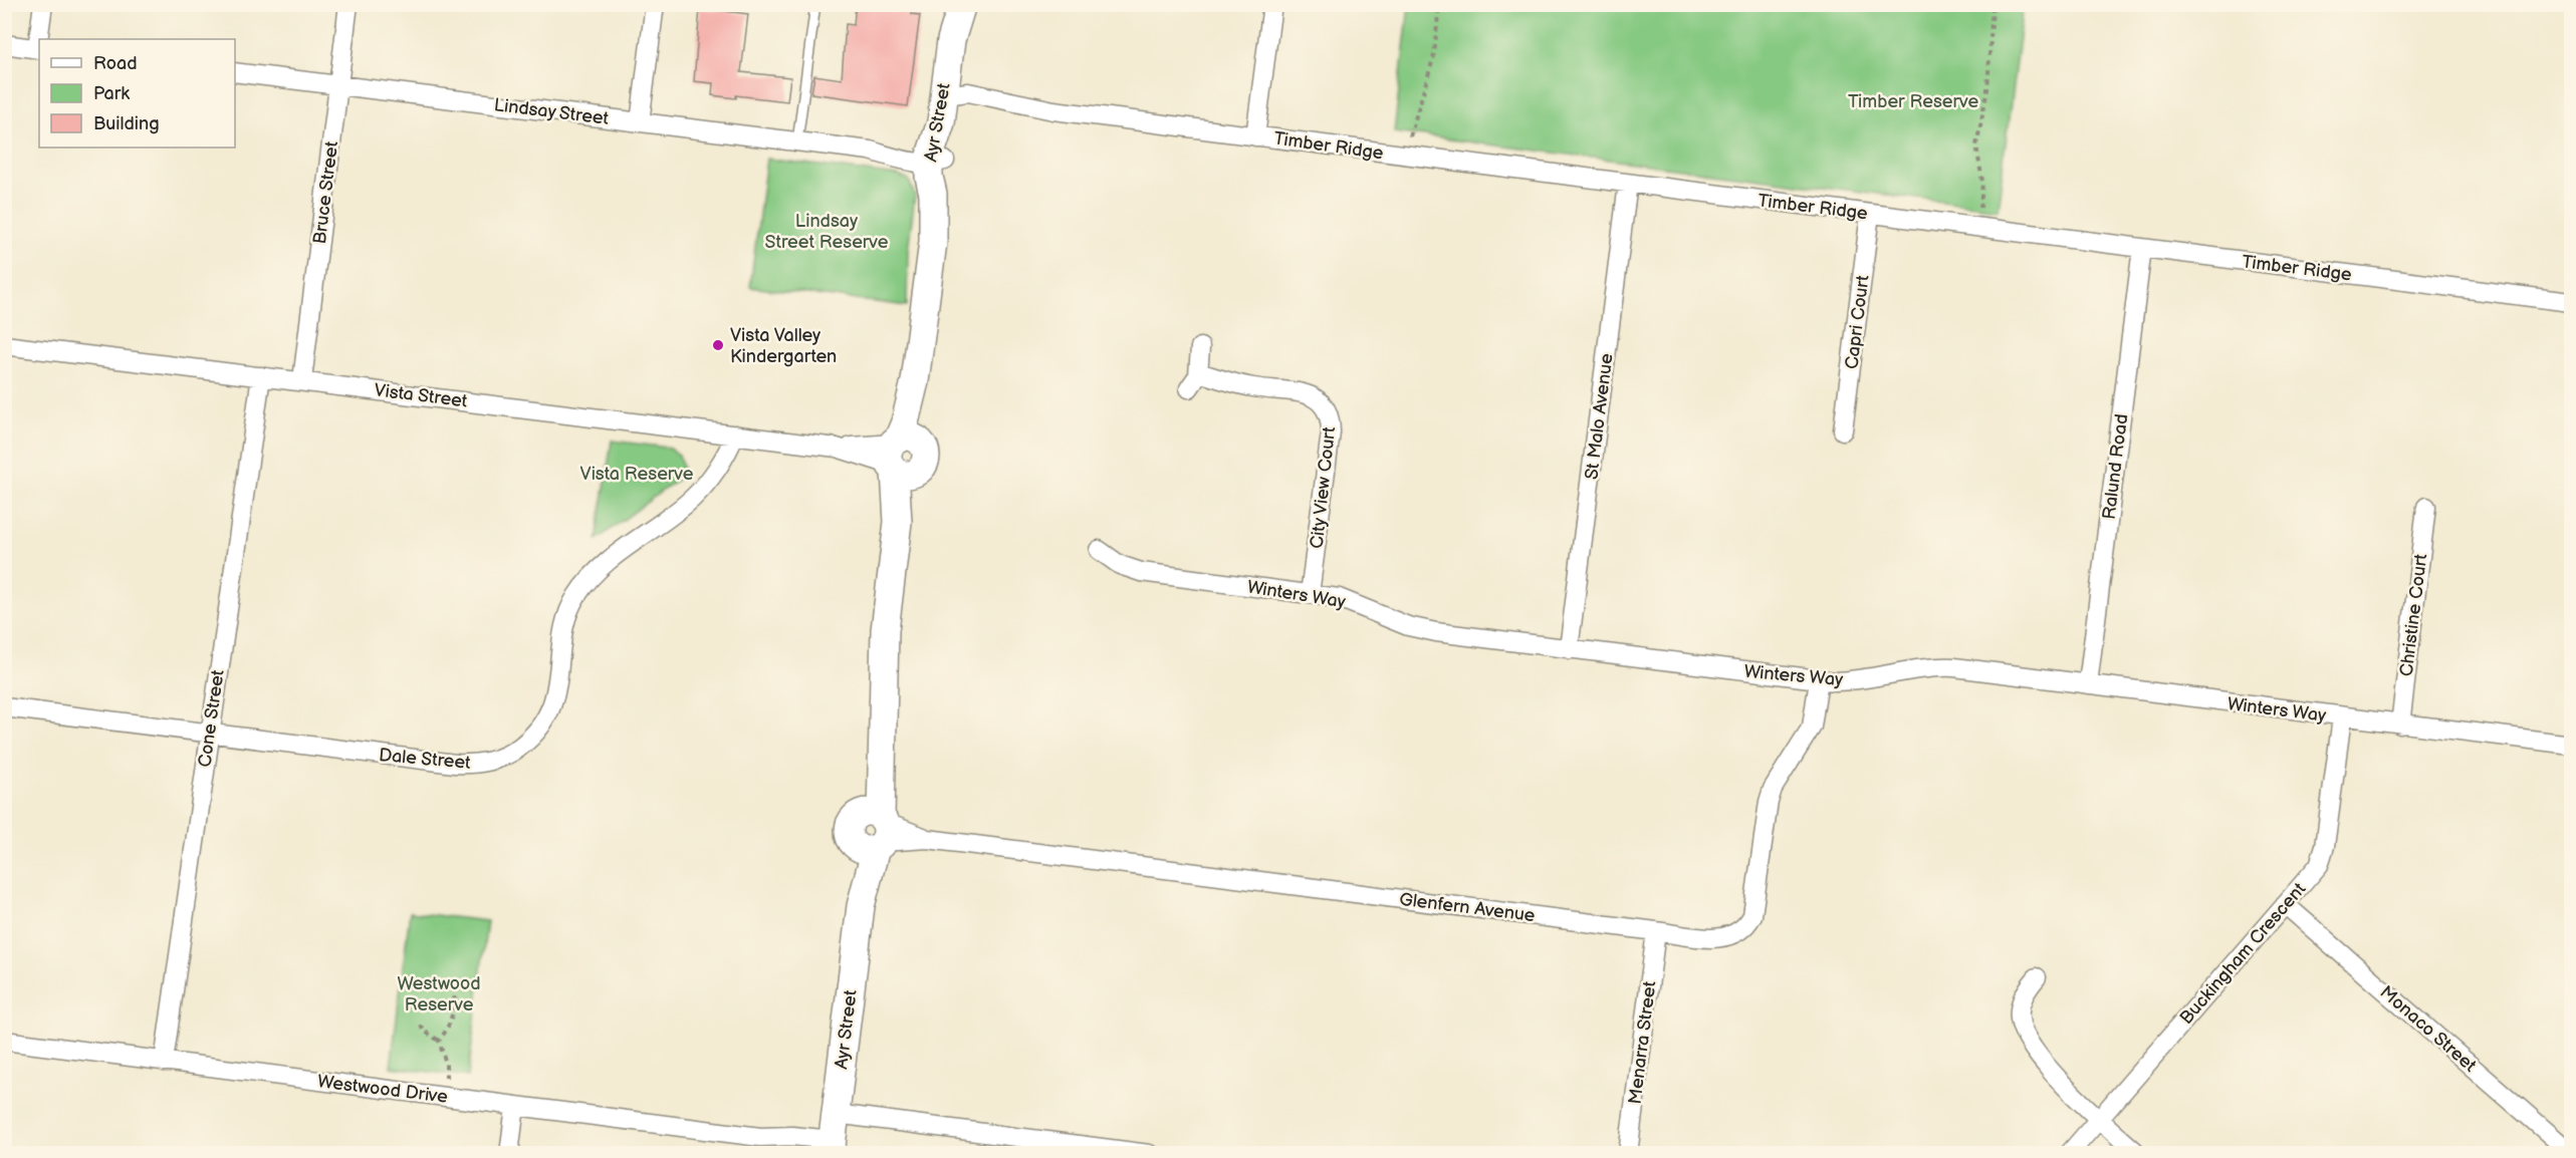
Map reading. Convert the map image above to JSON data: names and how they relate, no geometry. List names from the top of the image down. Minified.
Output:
{"streets":{"street":["Lindsay Street","Ayr Street","Timber Ridge","Bruce Street","Capri Court","Vista Street","St Malo Avenue","Ralund Road","City View Court","Winters Way","Christine Court","Cone Street","Dale Street","Glenfern Avenue","Buckingham Crescent","Monaco Street","Menarra Street","Westwood Drive"]},"crossings":[["Lindsay Street","Ayr Street"],["Lindsay Street","Bruce Street"],["Ayr Street","Timber Ridge"],["Ayr Street","Vista Street"],["Ayr Street","Glenfern Avenue"],["Ayr Street","Westwood Drive"],["Timber Ridge","Capri Court"],["Timber Ridge","St Malo Avenue"],["Timber Ridge","Ralund Road"],["Bruce Street","Vista Street"],["Vista Street","Cone Street"],["Vista Street","Dale Street"],["St Malo Avenue","Winters Way"],["Ralund Road","Winters Way"],["City View Court","Winters Way"],["Winters Way","Christine Court"],["Winters Way","Glenfern Avenue"],["Winters Way","Buckingham Crescent"],["Cone Street","Dale Street"],["Cone Street","Westwood Drive"],["Glenfern Avenue","Menarra Street"],["Buckingham Crescent","Monaco Street"]],"parks":["Timber Reserve","Lindsay Street Reserve","Vista Reserve","Westwood Reserve"],"places":["Vista Valley Kindergarten"],"legend":["Road","Park","Building"]}
